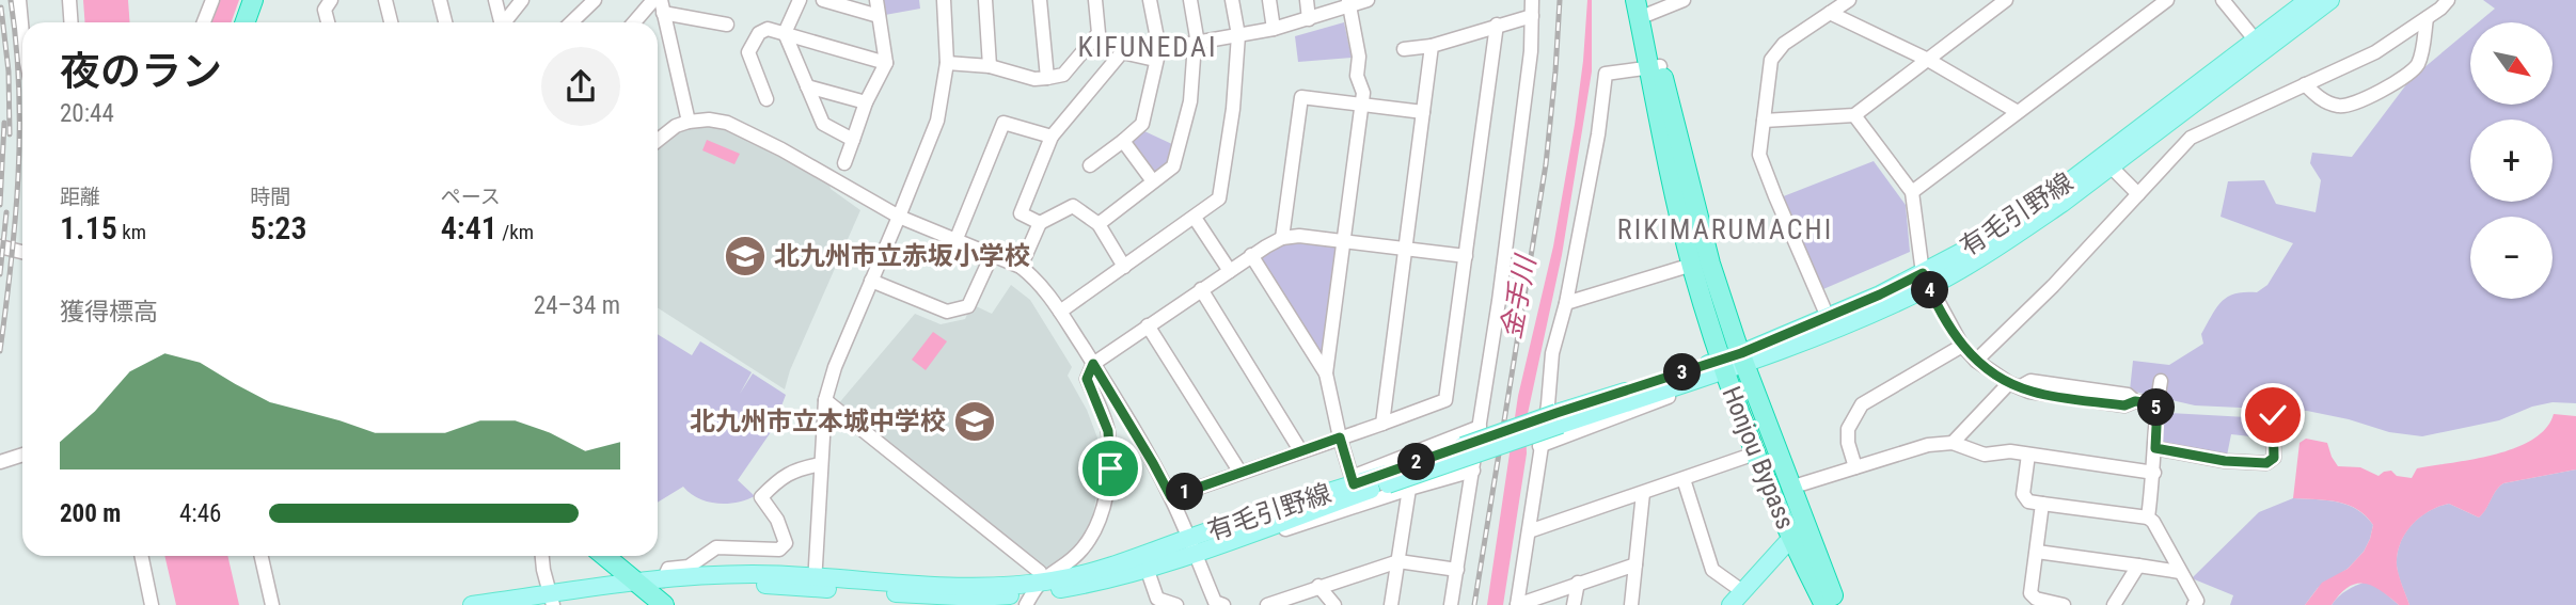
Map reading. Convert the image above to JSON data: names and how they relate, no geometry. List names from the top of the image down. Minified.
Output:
{"streets":{"highway":["Honjou Bypass"],"main road":["有毛引野線"]},"crossings":[["有毛引野線","Honjou Bypass"]],"districts":["KIFUNEDAI","RIKIMARUMACHI"],"water":["金手川"],"places":{"school or university":["北九州市立赤坂小学校","北九州市立本城中学校"]},"north":"bottom right","page":{"map_buttons":["+","−"],"heading":["夜のラン","20:44"],"stats":[["距離","1.15 km"],["時間","5:23"],["ペース","4:41 /km"]],"pins":["4","3","5","2","1"],"chart":["獲得標高","24–34 m"],"list":[{"name":"200 m","note":"4:46"}]}}
